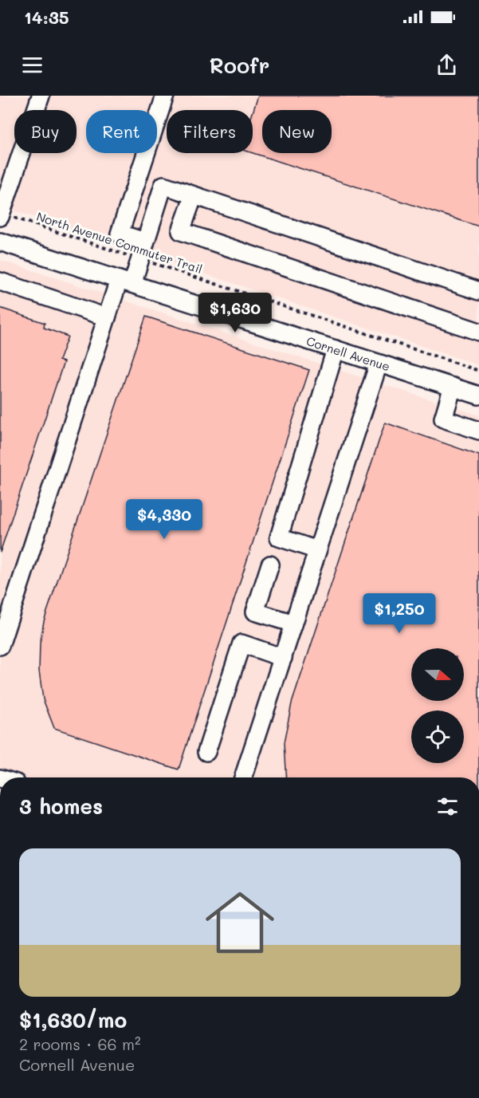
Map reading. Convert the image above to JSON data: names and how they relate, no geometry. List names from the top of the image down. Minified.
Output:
{"streets":{"street":["Cornell Avenue"],"path":["North Avenue Commuter Trail"]},"north":"right","page":{"status":"14:35","header":"Roofr","chip":["Buy","Rent","Filters","New"],"price":["$1,630","$4,330","$1,250"],"heading":"3 homes","list":[{"name":"$1,630/mo","note":"2 rooms · 66 m² · Cornell Avenue"}]}}
